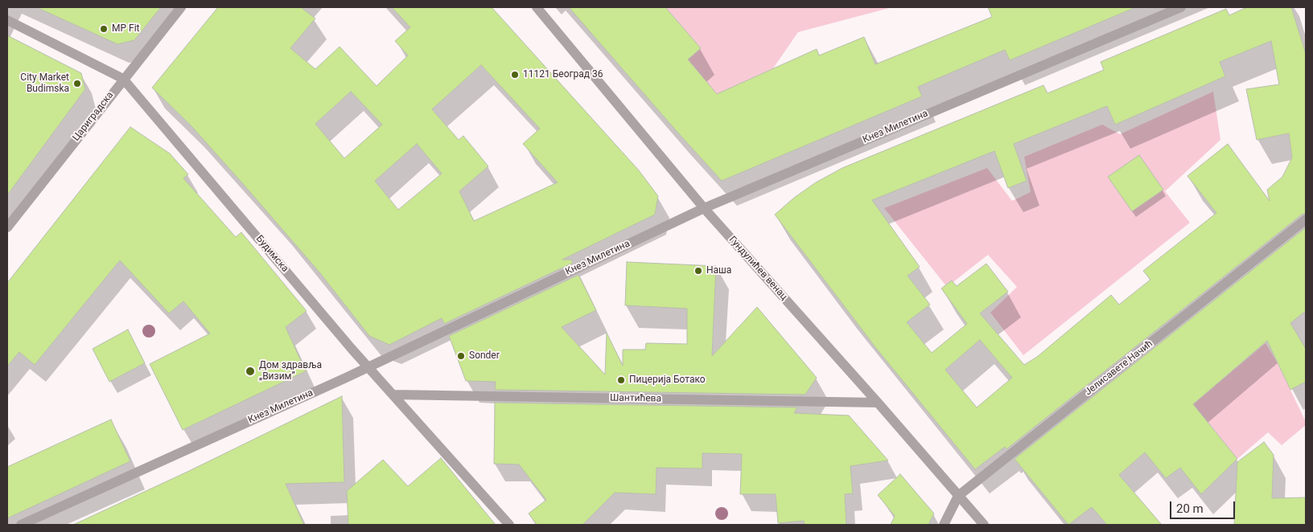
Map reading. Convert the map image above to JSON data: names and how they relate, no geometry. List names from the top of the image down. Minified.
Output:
{"streets":{"street":["Цариградска","Кнез Милетина","Будимска","Гундулићев венац","Јелисавете Начић","Шантићева"]},"crossings":[["Цариградска","Будимска"],["Кнез Милетина","Будимска"],["Кнез Милетина","Гундулићев венац"],["Будимска","Шантићева"],["Гундулићев венац","Јелисавете Начић"],["Гундулићев венац","Шантићева"]],"places":["MP Fit","11121 Београд 36","City Market Budimska","Наша","Sonder","Дом здравља „Визим”","Пицерија Ботако"],"scale_bar":"20 m"}
